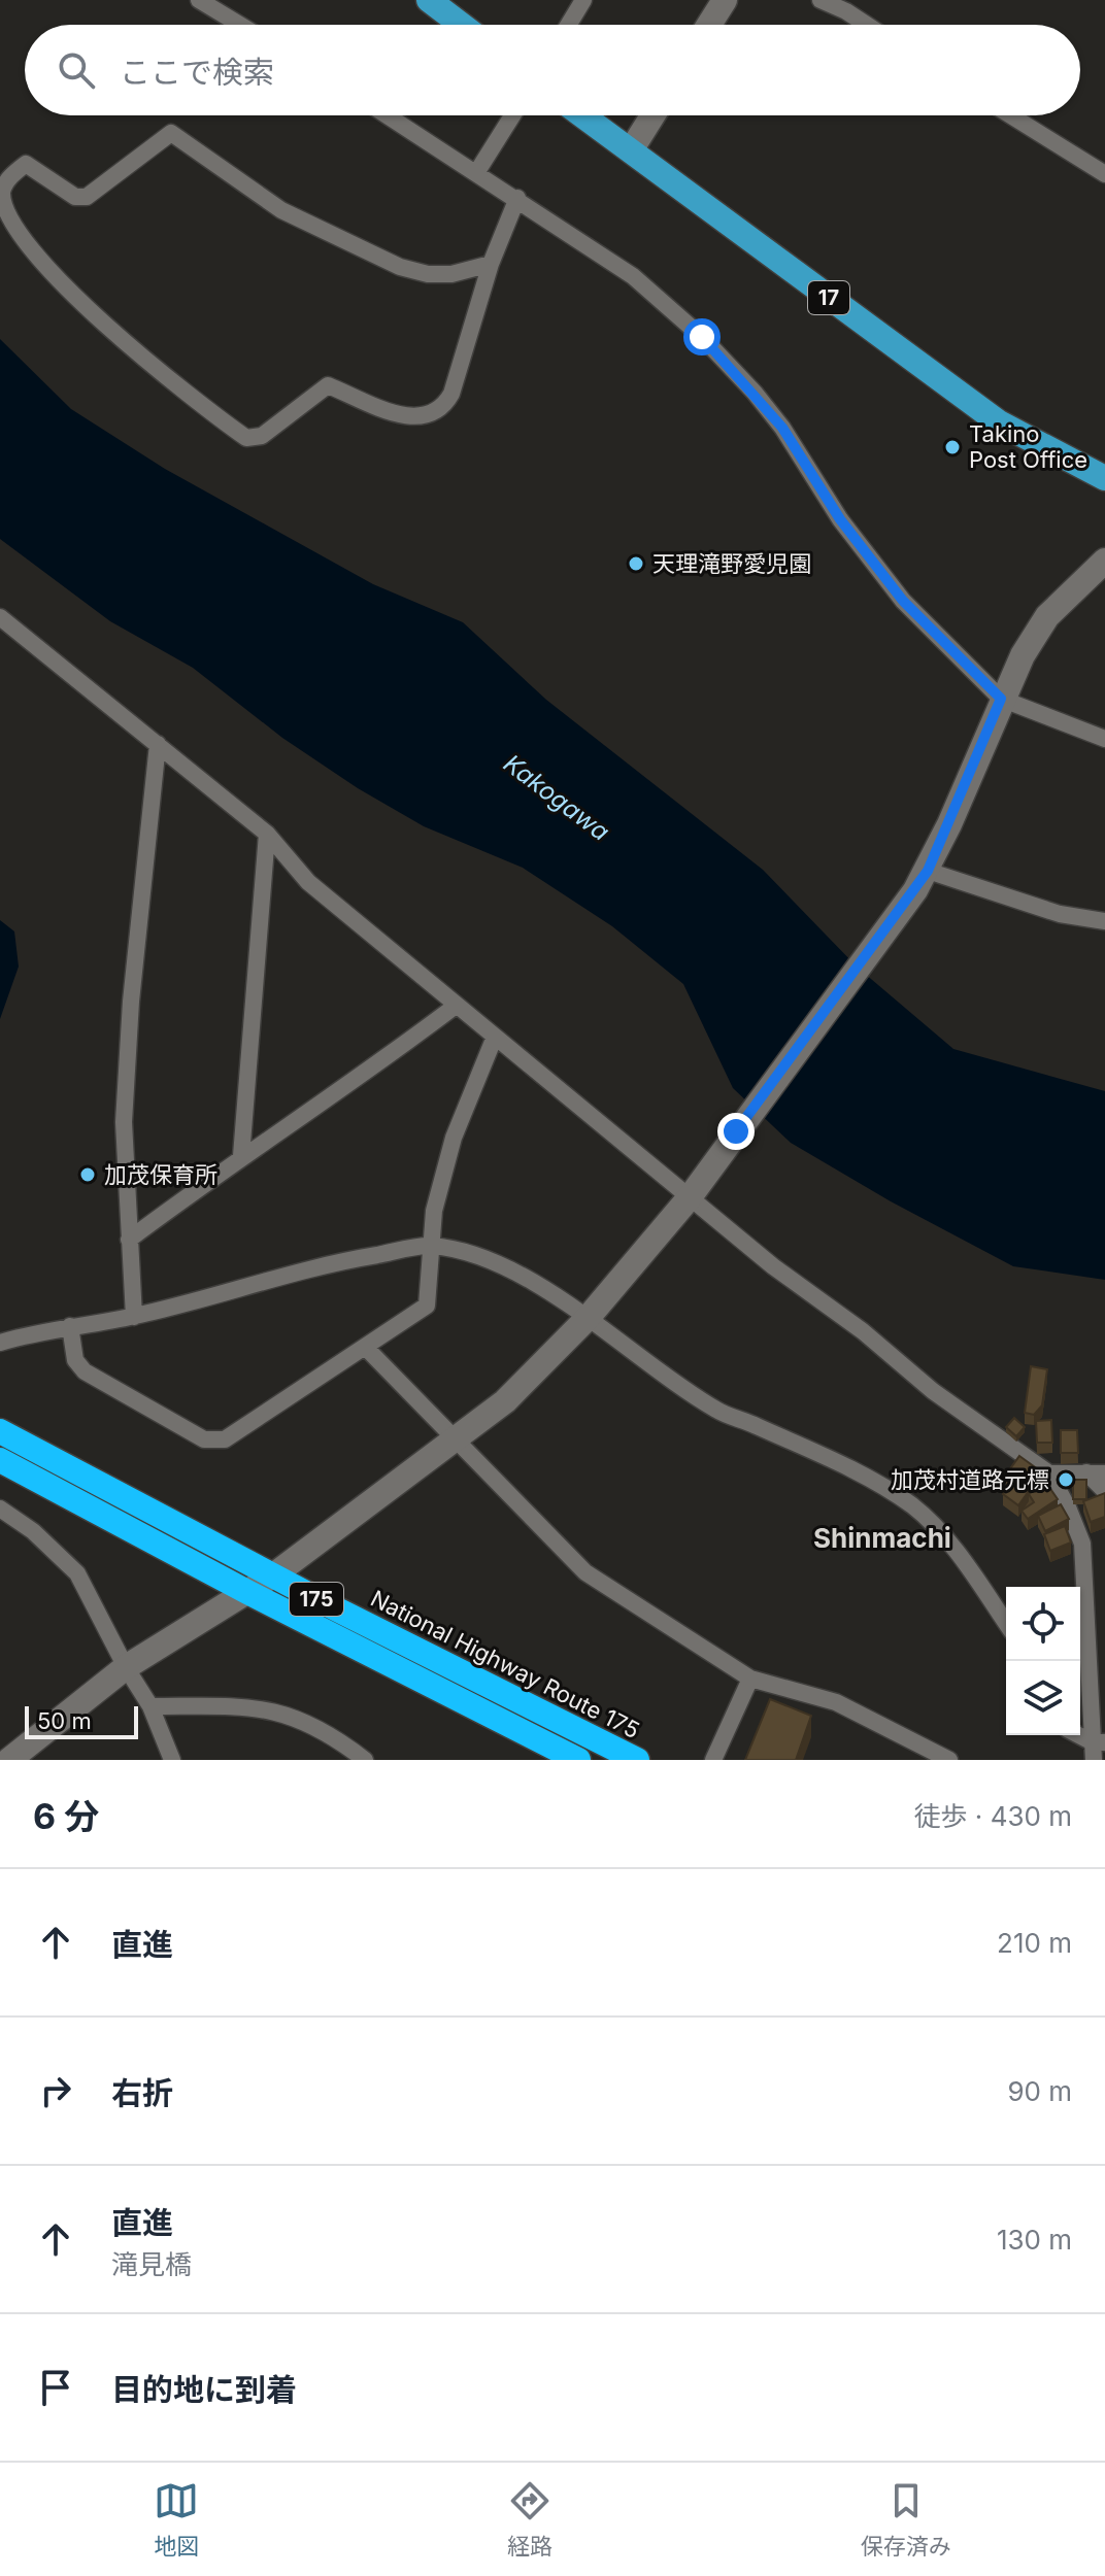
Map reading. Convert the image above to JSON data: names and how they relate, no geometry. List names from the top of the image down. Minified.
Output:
{"streets":{"highway":["175","National Highway Route 175"],"main road":["17"]},"districts":["Shinmachi"],"water":["Kakogawa"],"places":["Takino Post Office","天理滝野愛児園","加茂保育所","加茂村道路元標"],"scale_bar":"50 m","page":{"search":"ここで検索","scale":"50 m","heading":["6 分","徒歩 · 430 m"],"list":[["直進","210 m"],["右折","90 m"],["直進","滝見橋","130 m"],"目的地に到着"],"nav":["地図","経路","保存済み"]}}
